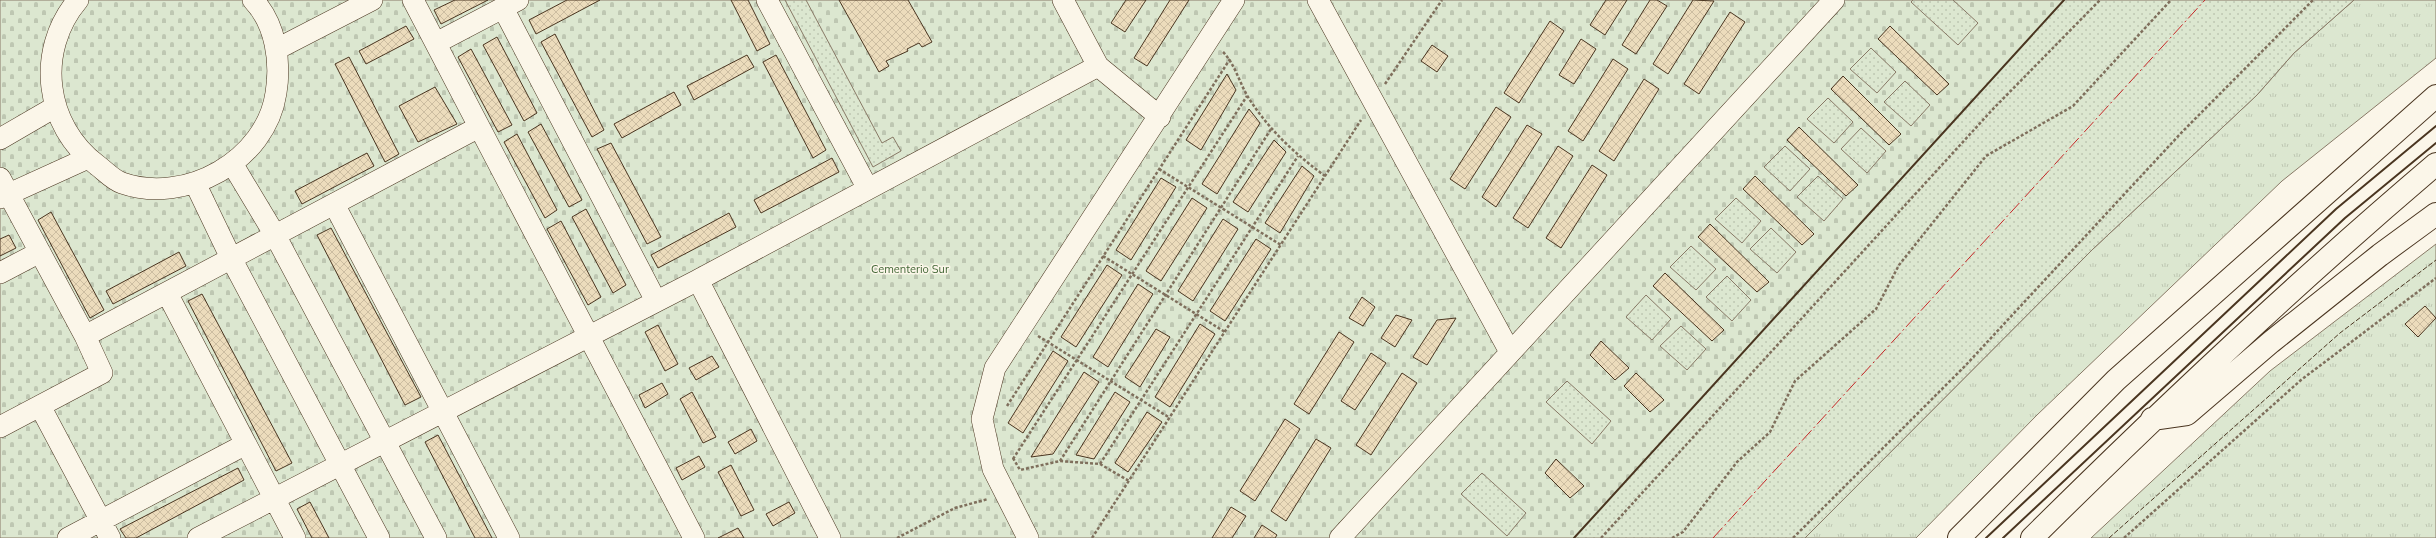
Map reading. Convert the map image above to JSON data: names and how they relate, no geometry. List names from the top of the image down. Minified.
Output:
{"parks":["Cementerio Sur"]}
